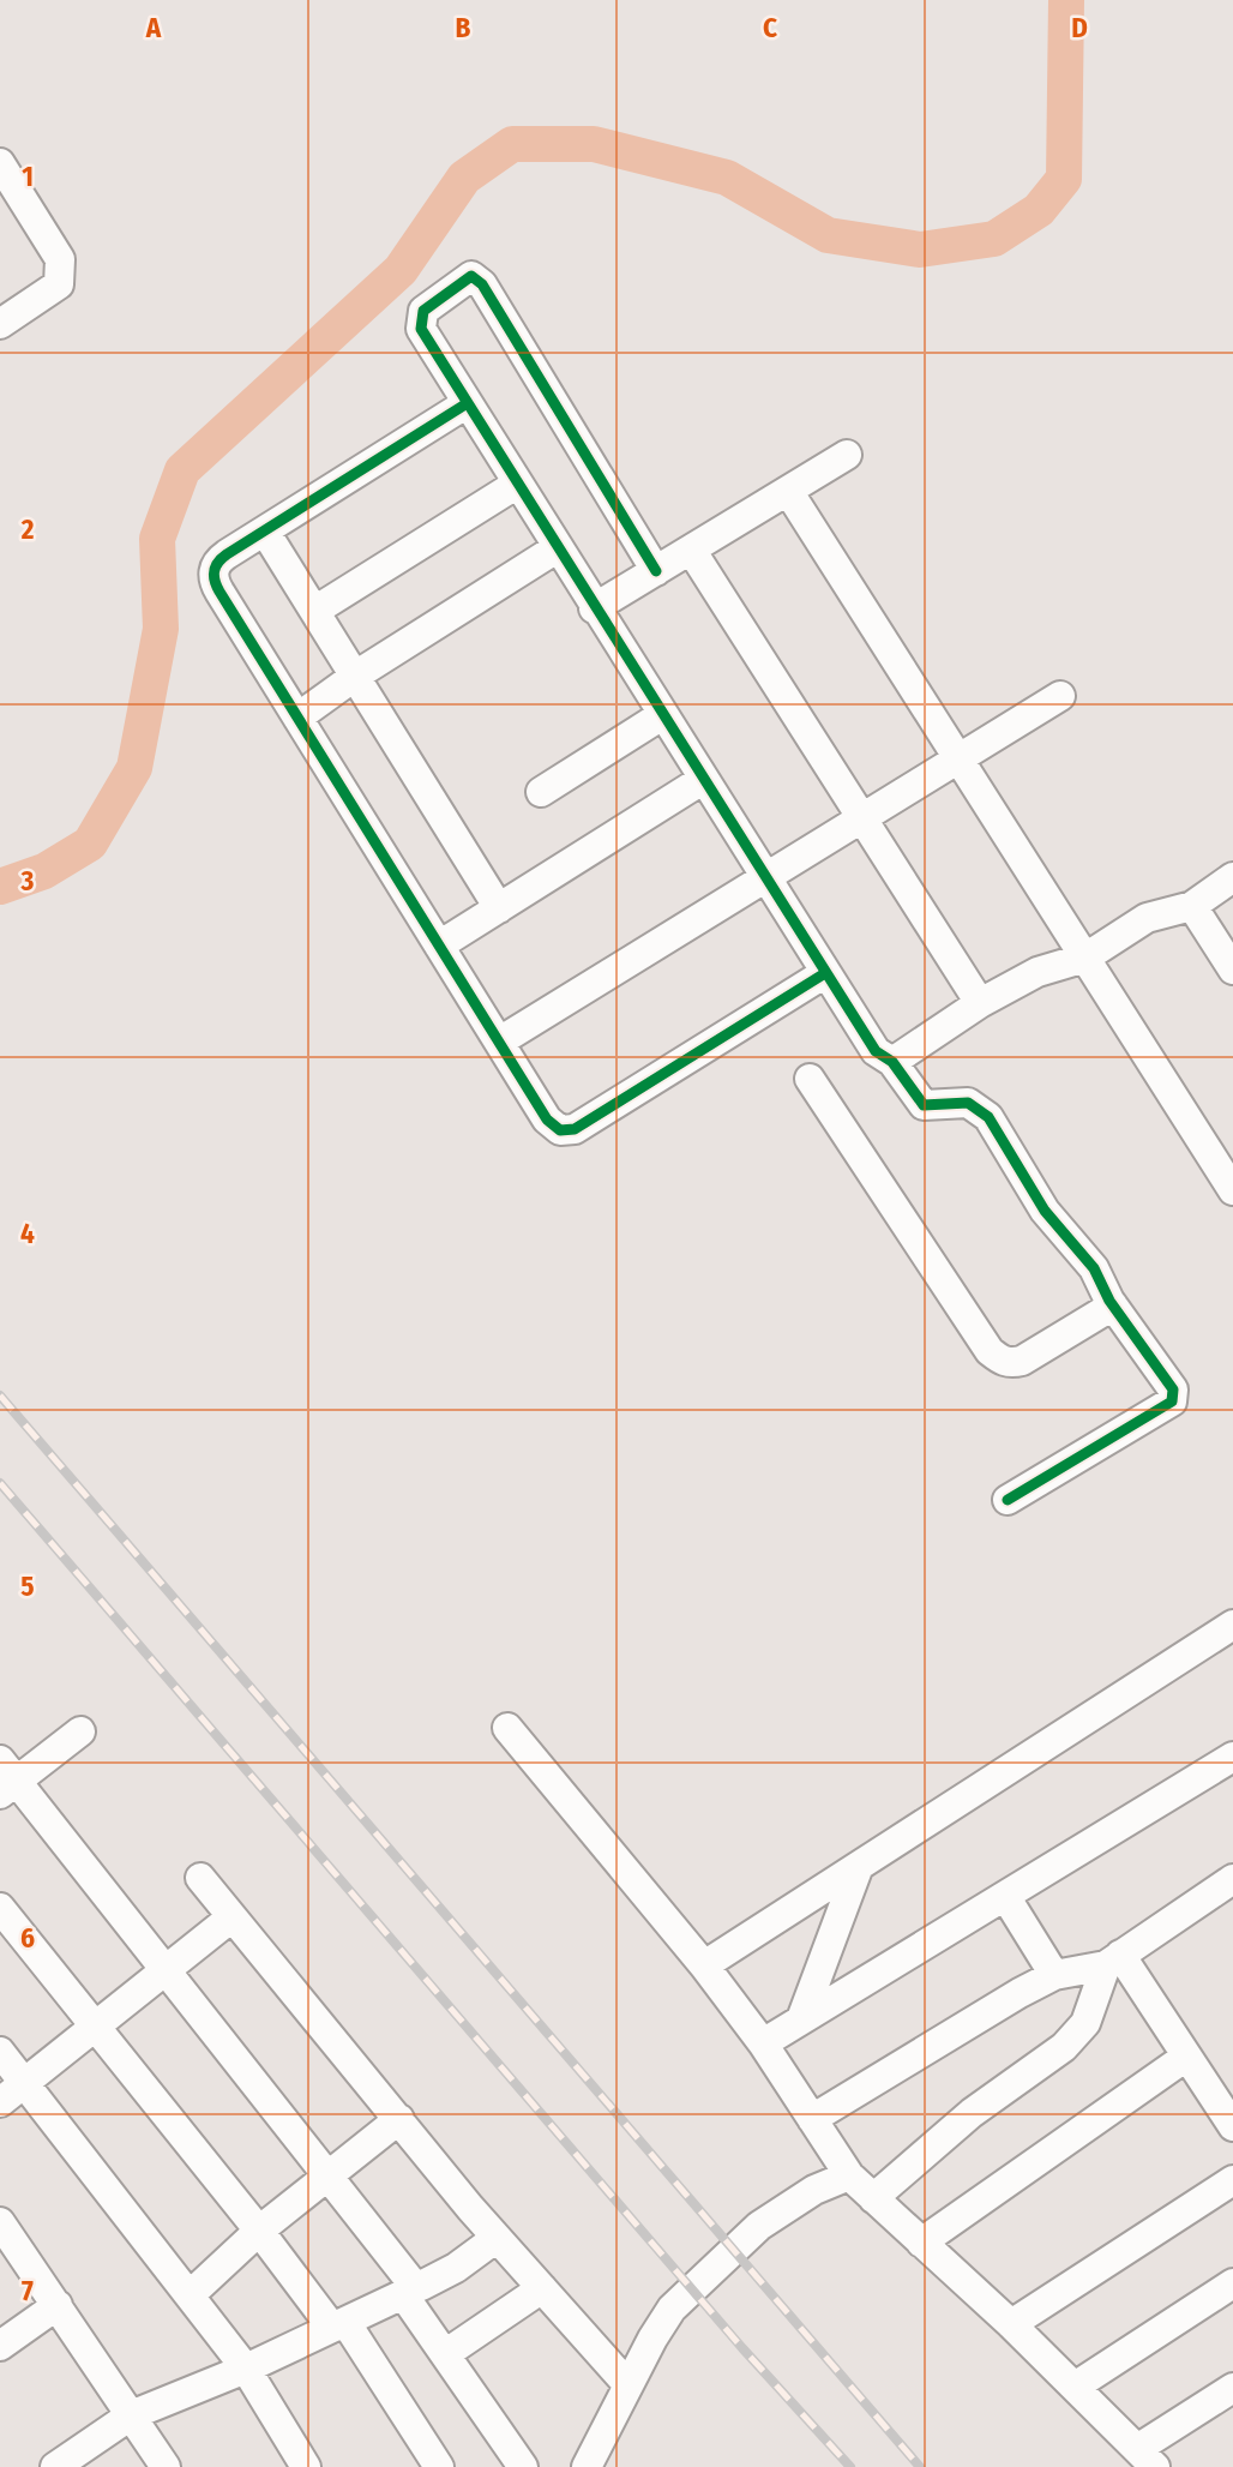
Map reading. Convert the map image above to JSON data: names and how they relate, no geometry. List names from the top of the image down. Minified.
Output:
{"grid":{"columns":["A","B","C","D"],"rows":["1","2","3","4","5","6","7"]}}
